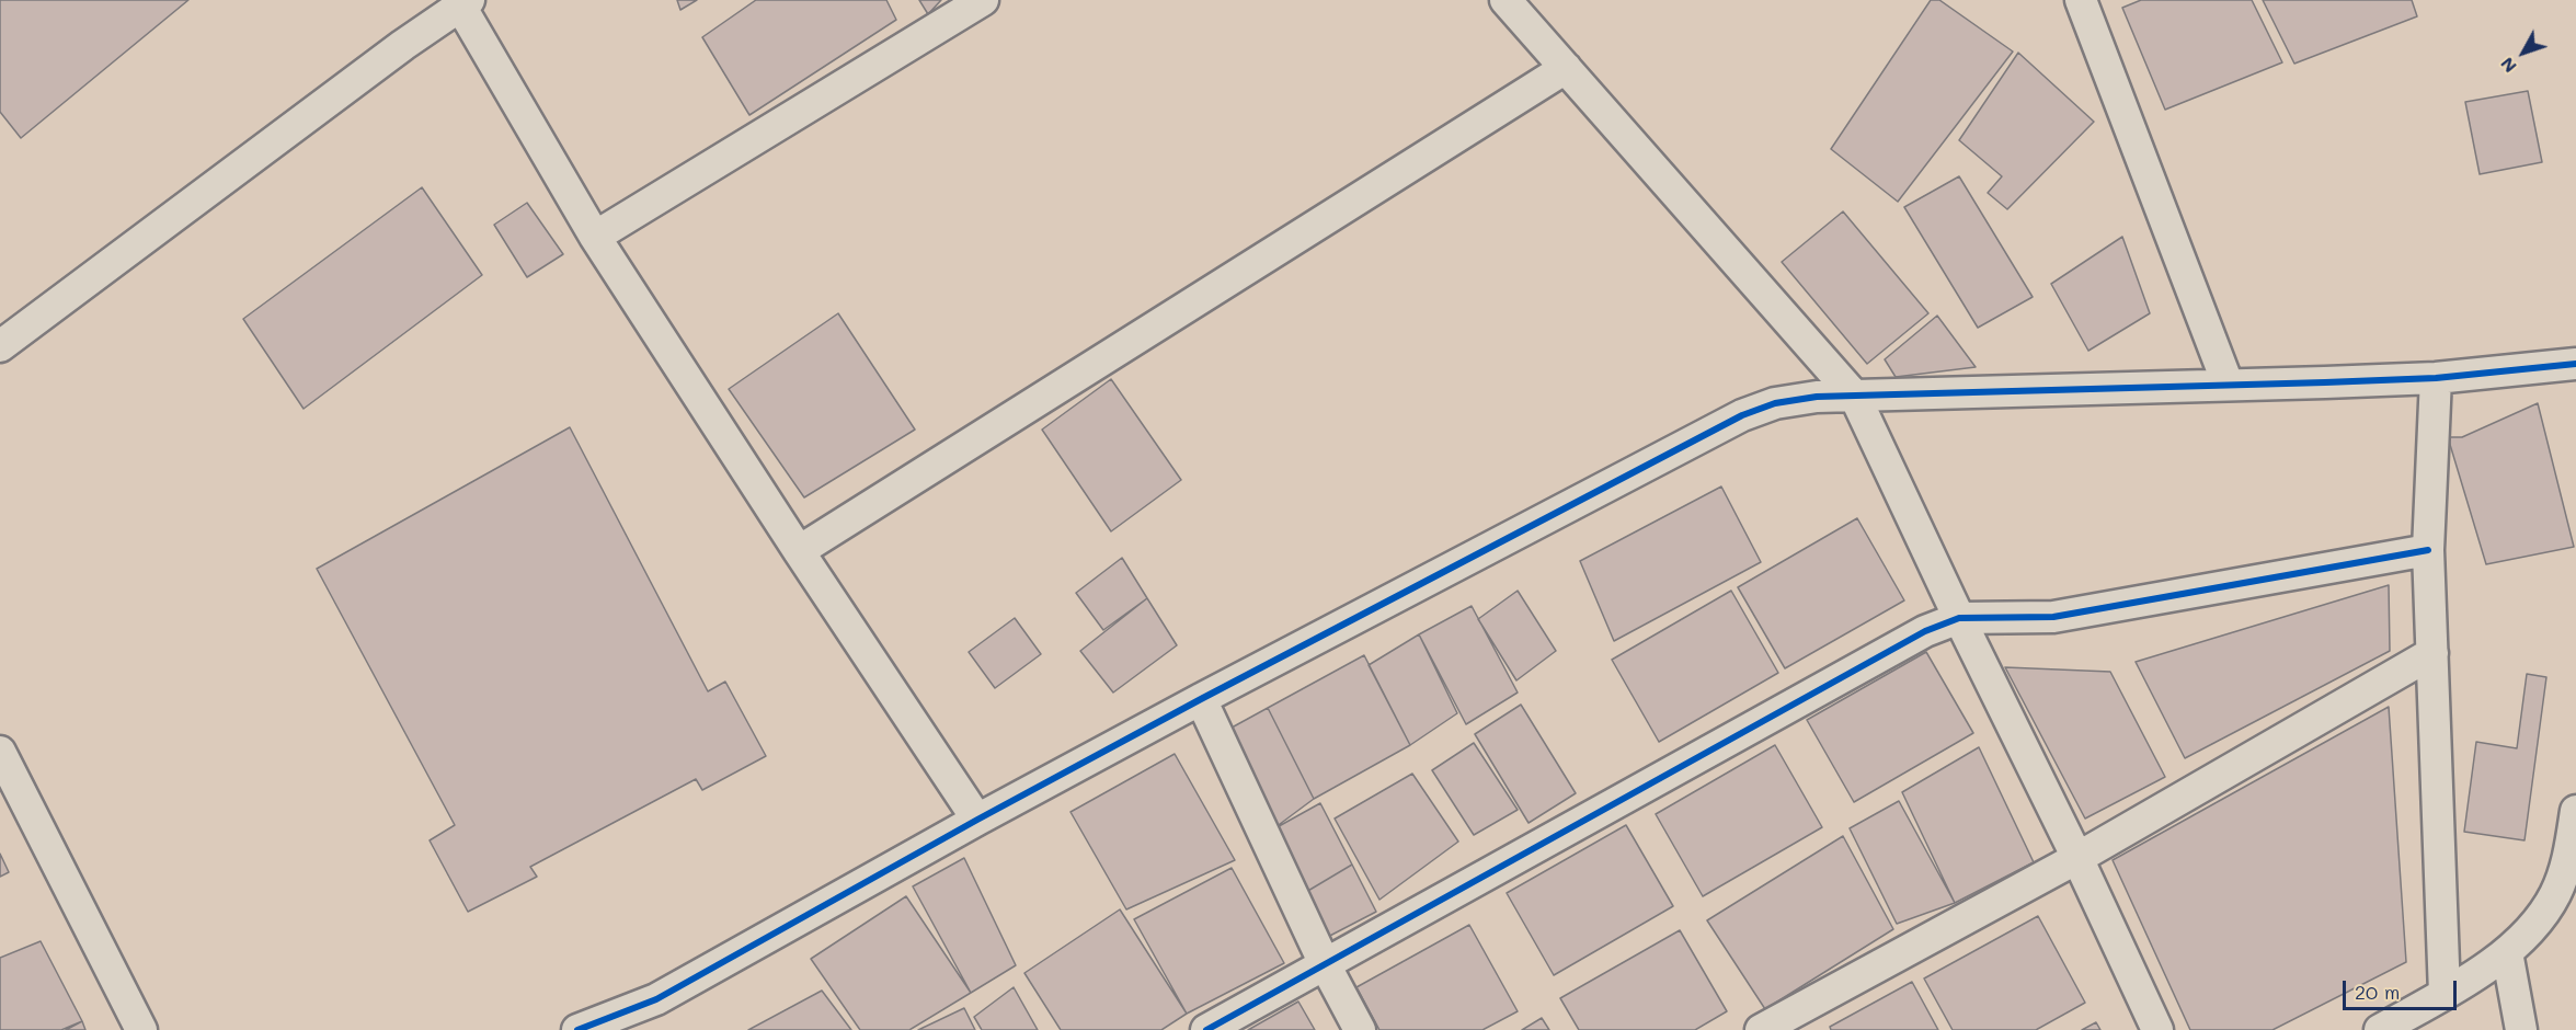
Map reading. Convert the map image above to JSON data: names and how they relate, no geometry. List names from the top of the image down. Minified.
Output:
{"scale_bar":"20 m","north":"bottom left"}
